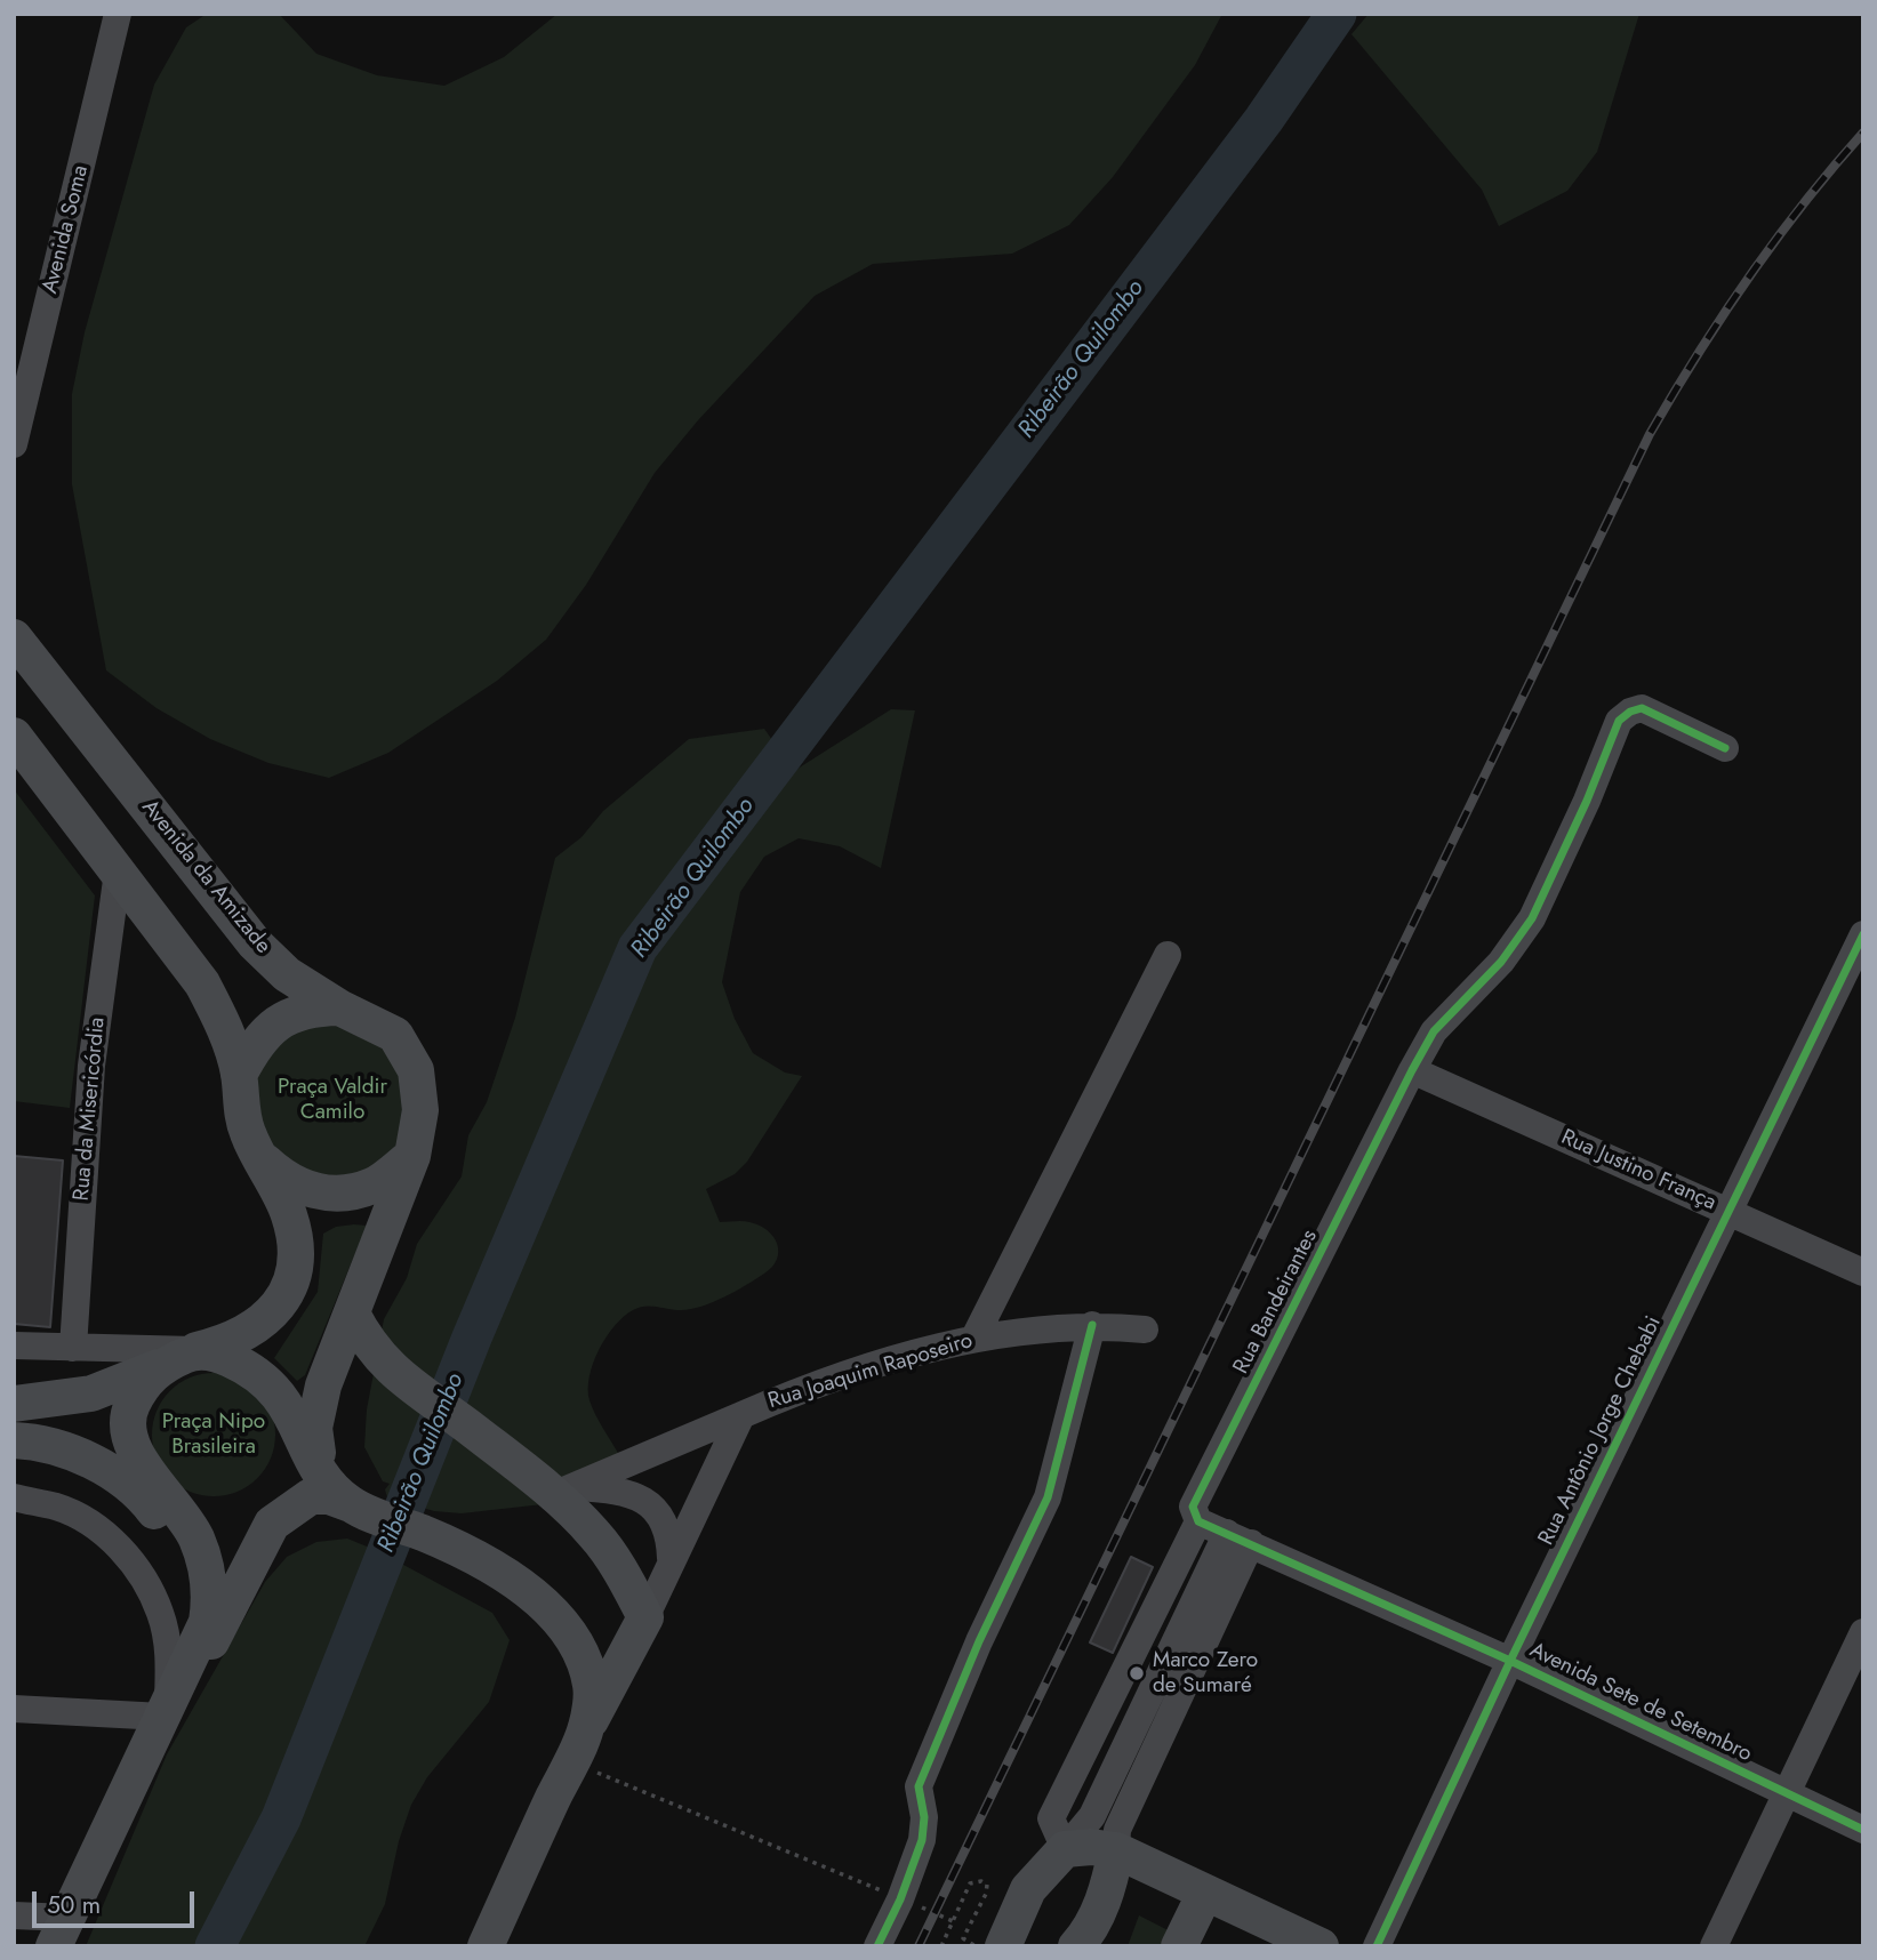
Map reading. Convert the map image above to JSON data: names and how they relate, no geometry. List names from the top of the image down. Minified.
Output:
{"streets":{"main road":["Avenida da Amizade"],"street":["Avenida Soma","Rua da Misericórdia","Rua Justino França","Rua Bandeirantes","Rua Joaquim Raposeiro","Rua Antônio Jorge Chebabi","Avenida Sete de Setembro"]},"crossings":[["Rua Justino França","Rua Bandeirantes"],["Rua Justino França","Rua Antônio Jorge Chebabi"],["Rua Antônio Jorge Chebabi","Avenida Sete de Setembro"]],"water":["Ribeirão Quilombo"],"parks":["Praça Valdir Camilo","Praça Nipo Brasileira"],"places":["Marco Zero de Sumaré"],"scale_bar":"50 m"}
